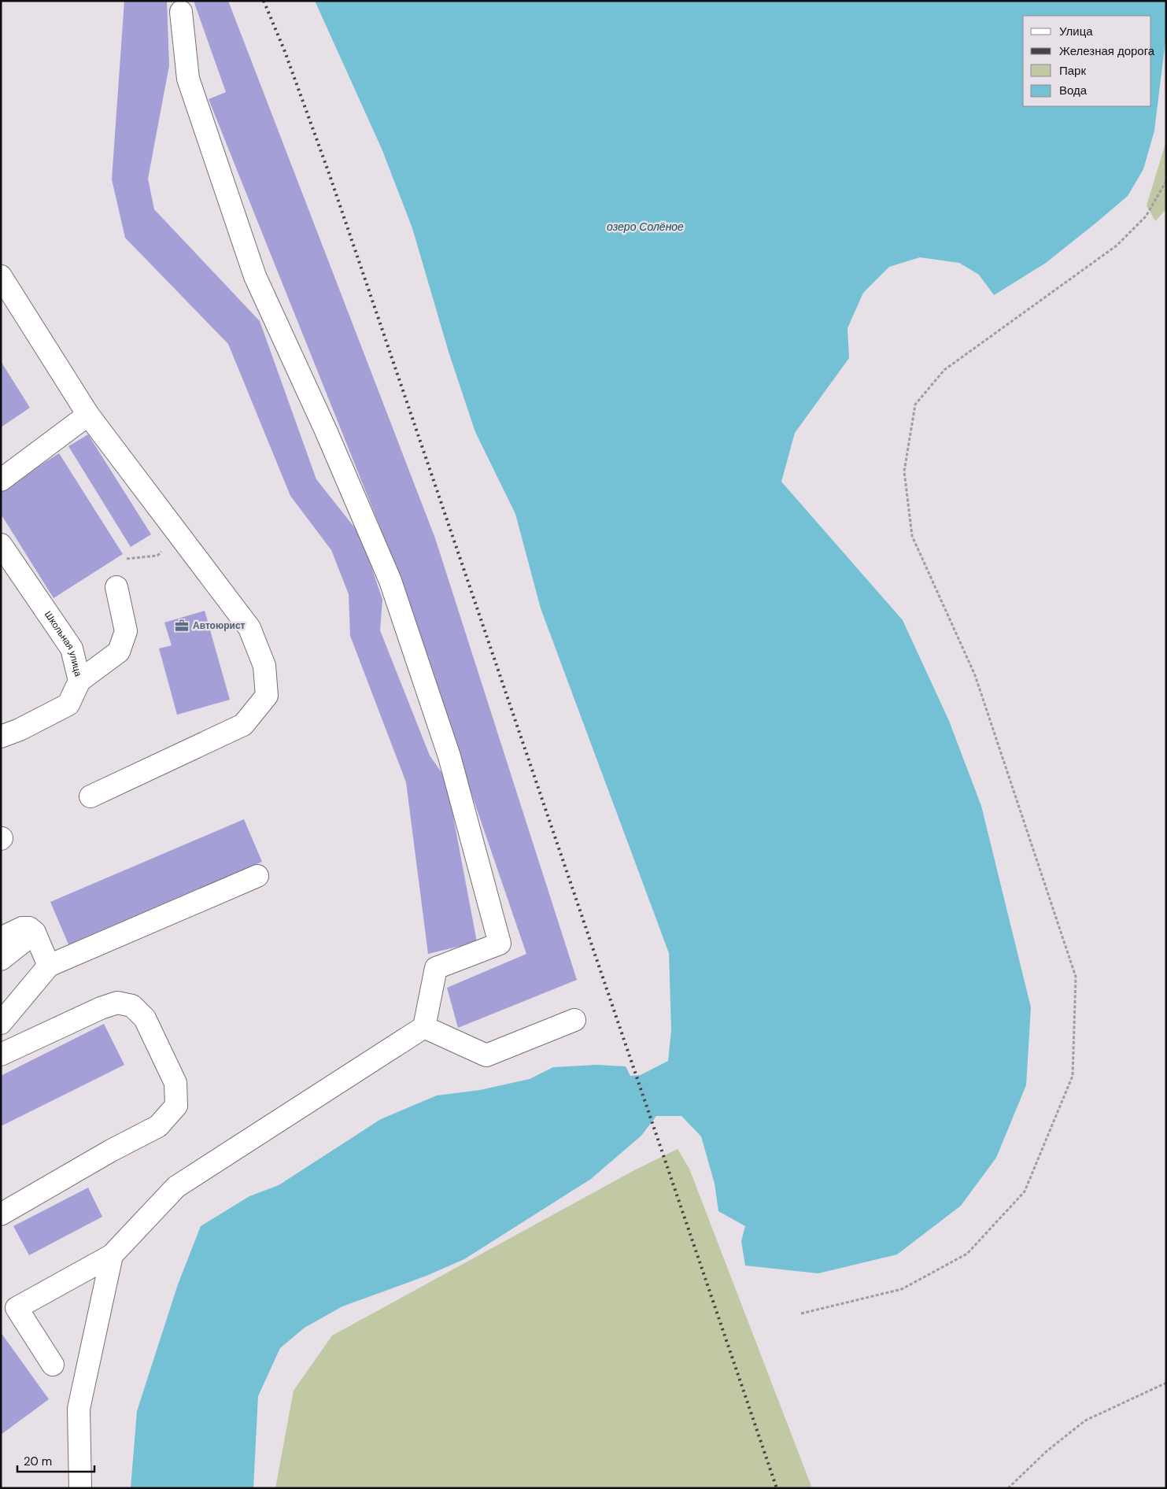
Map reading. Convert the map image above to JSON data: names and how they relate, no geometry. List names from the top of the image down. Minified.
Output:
{"streets":{"street":["Школьная улица"]},"water":["озеро Солёное"],"places":{"office":["Автоюрист"]},"legend":["Улица","Железная дорога","Парк","Вода"],"scale_bar":"20 m"}
